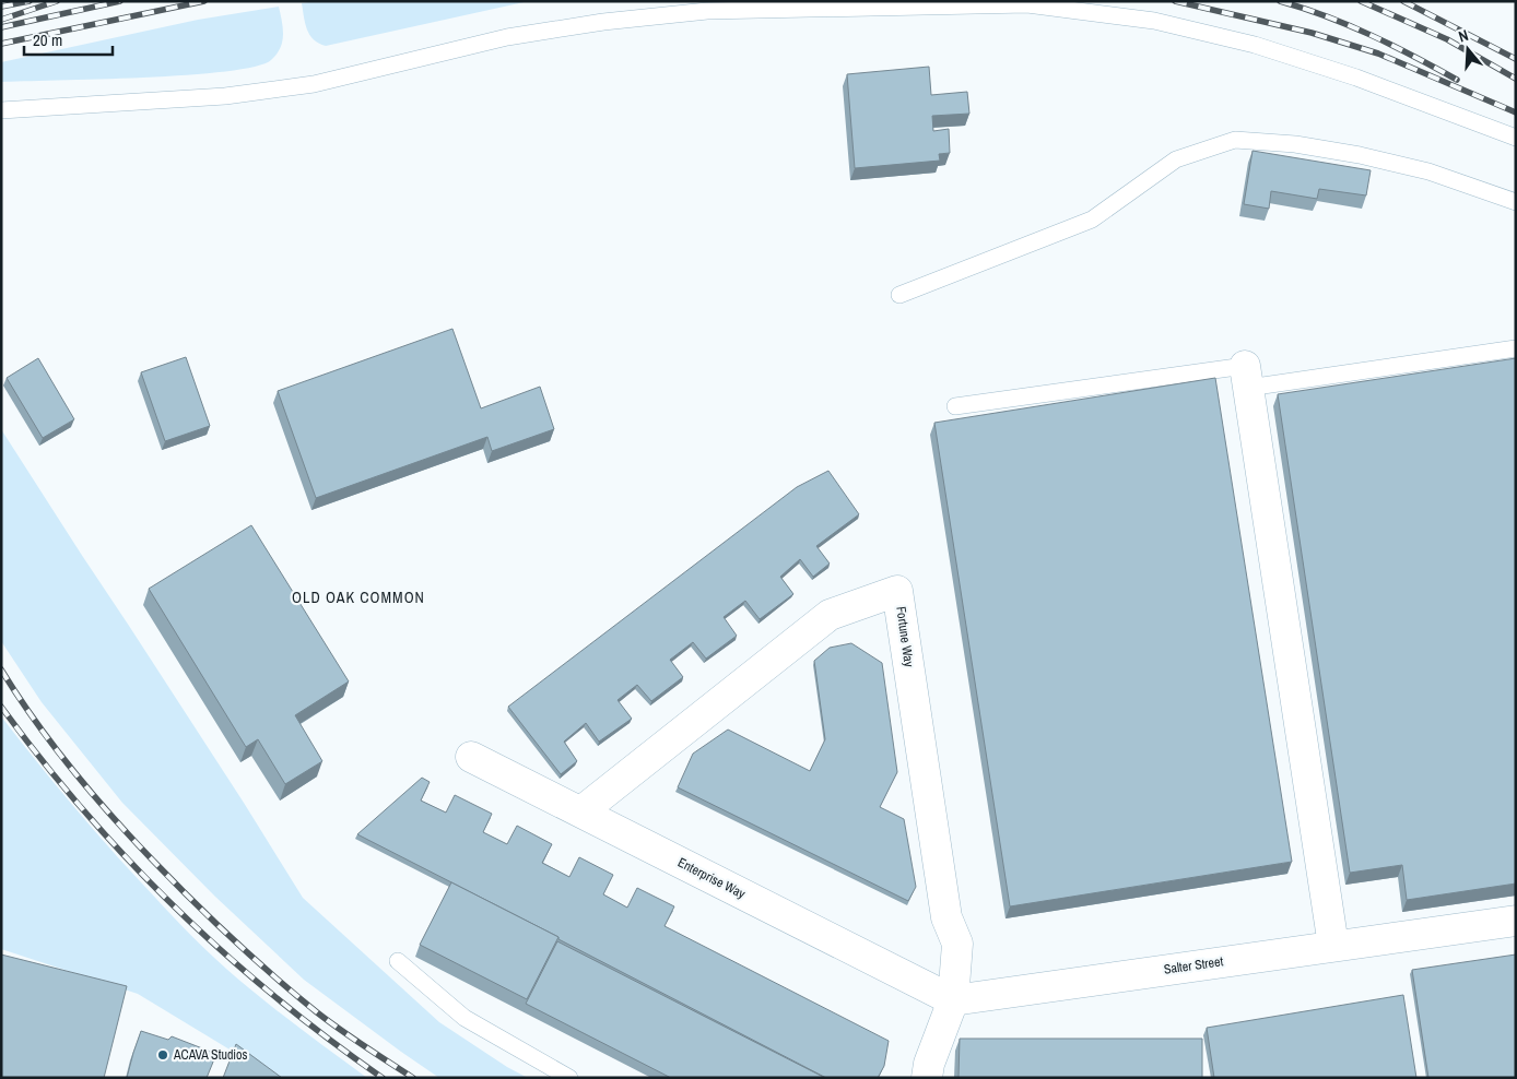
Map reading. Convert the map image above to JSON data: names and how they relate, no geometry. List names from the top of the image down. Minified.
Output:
{"streets":{"street":["Fortune Way","Enterprise Way","Salter Street"]},"crossings":[["Fortune Way","Enterprise Way"],["Fortune Way","Salter Street"],["Enterprise Way","Salter Street"]],"districts":["OLD OAK COMMON"],"places":["ACAVA Studios"],"scale_bar":"20 m","north":"top"}
